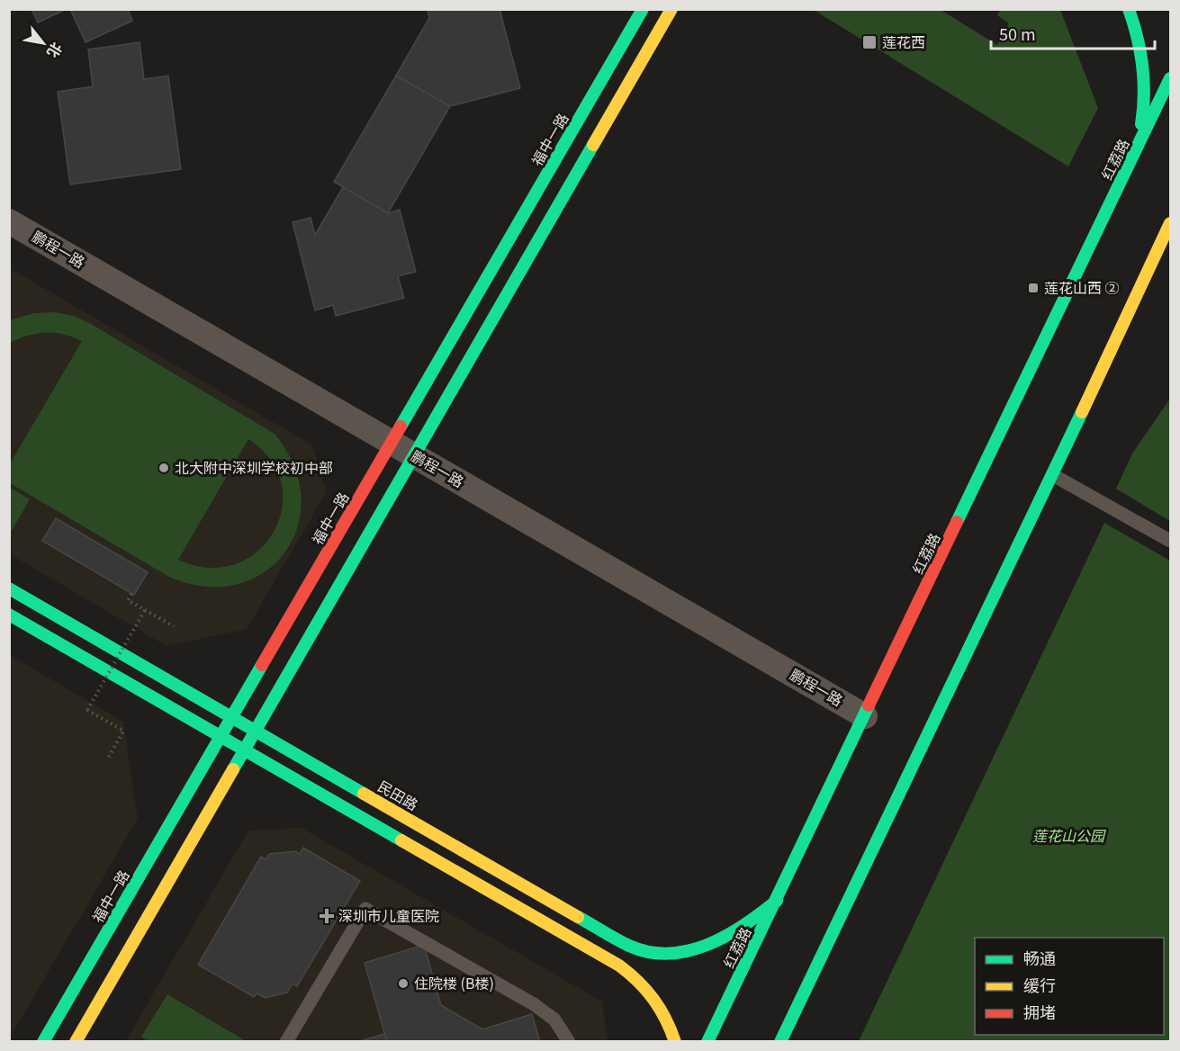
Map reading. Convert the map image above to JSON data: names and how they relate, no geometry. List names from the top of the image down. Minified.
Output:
{"streets":{"street":["福中一路","红荔路","鹏程一路","民田路"]},"crossings":[["福中一路","鹏程一路"],["福中一路","民田路"],["红荔路","鹏程一路"],["红荔路","民田路"]],"parks":["莲花山公园"],"places":{"transit":["莲花西","莲花山西 ②"],"other":["北大附中深圳学校初中部","住院楼 (B楼)"],"health":["深圳市儿童医院"]},"legend":["畅通","缓行","拥堵"],"scale_bar":"50 m","north":"bottom right"}
